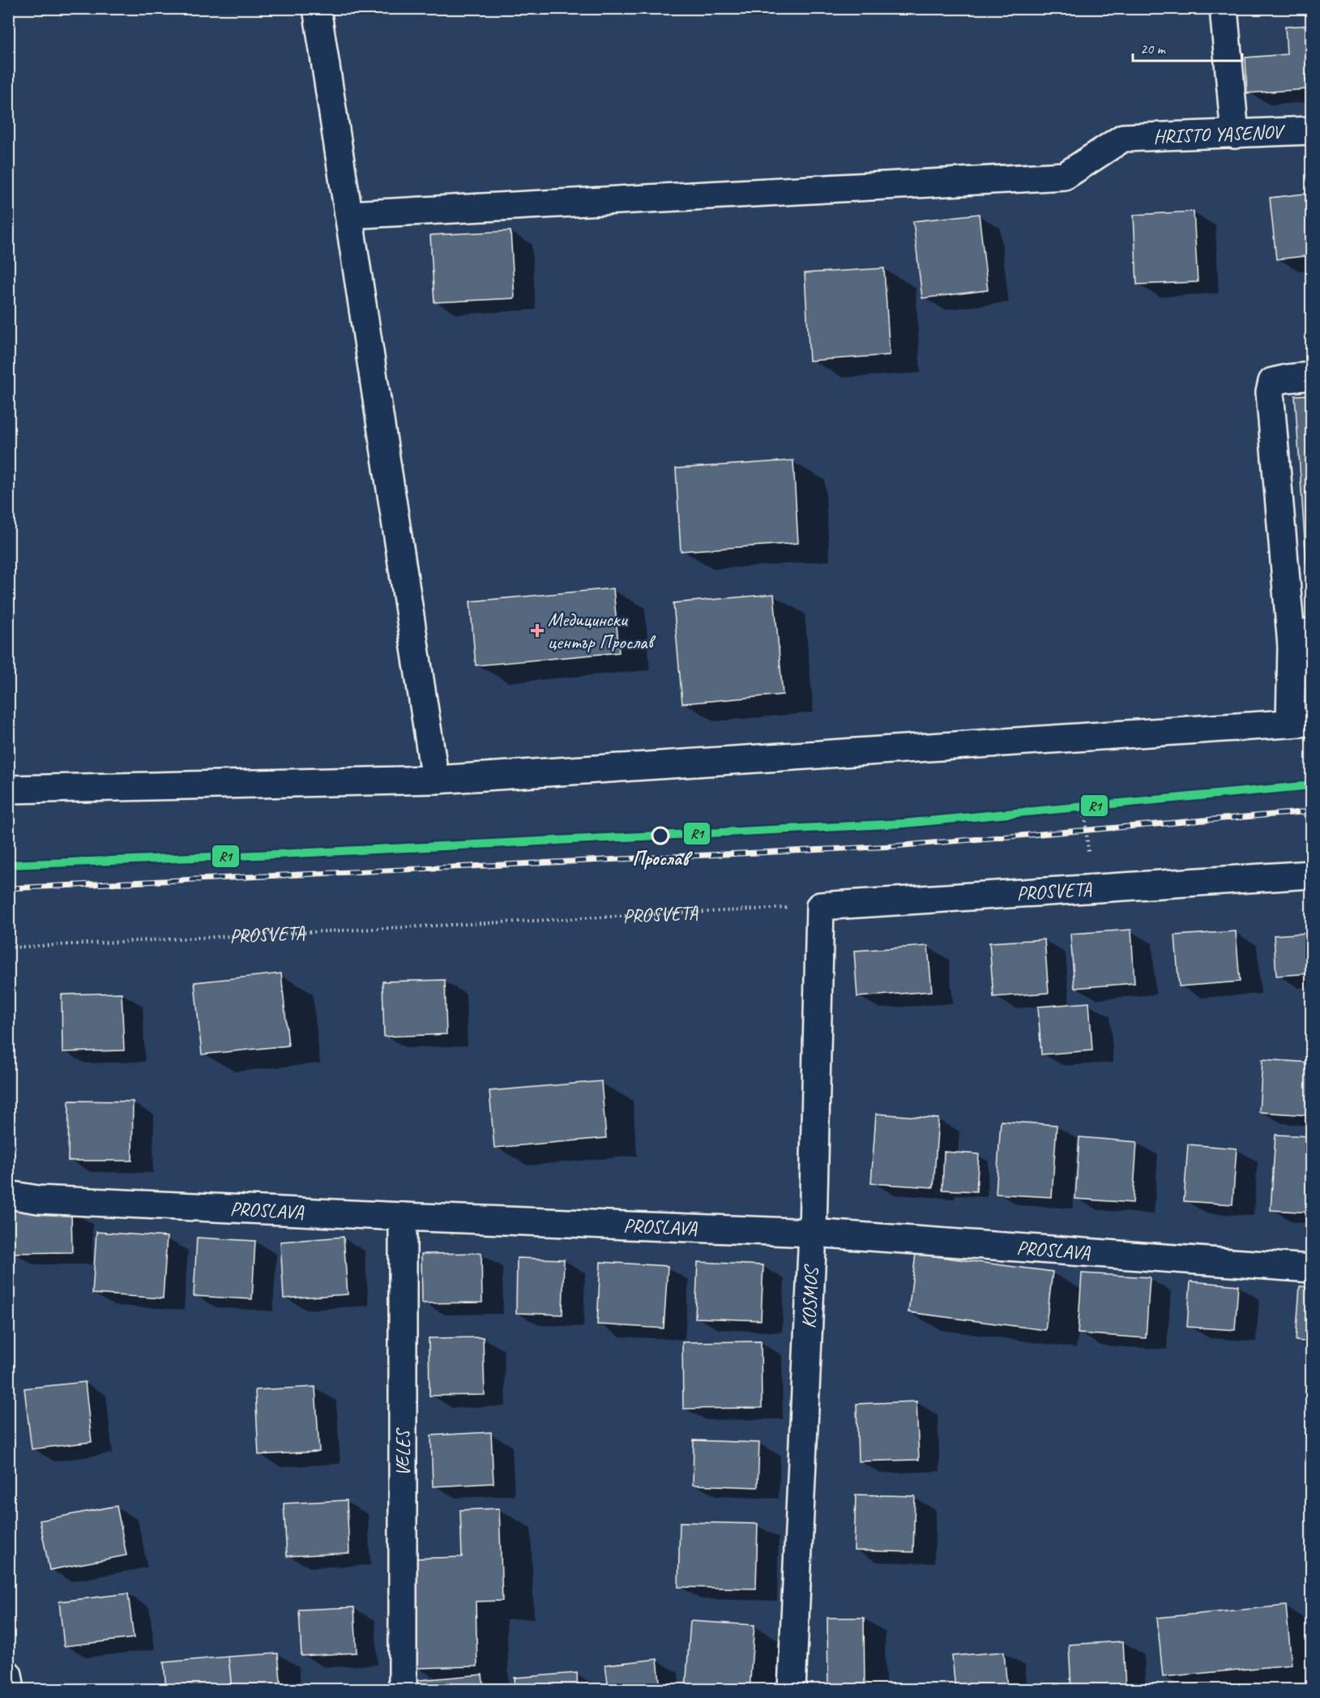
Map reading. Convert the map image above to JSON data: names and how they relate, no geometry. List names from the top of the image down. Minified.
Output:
{"streets":{"street":["HRISTO YASENOV","PROSVETA","PROSLAVA","KOSMOS","VELES"]},"crossings":[["PROSVETA","KOSMOS"],["PROSLAVA","KOSMOS"],["PROSLAVA","VELES"]],"places":{"health":["Медицински център Прослав"],"other":["Прослав"]},"lines":["transit line R1"],"scale_bar":"20 m"}
